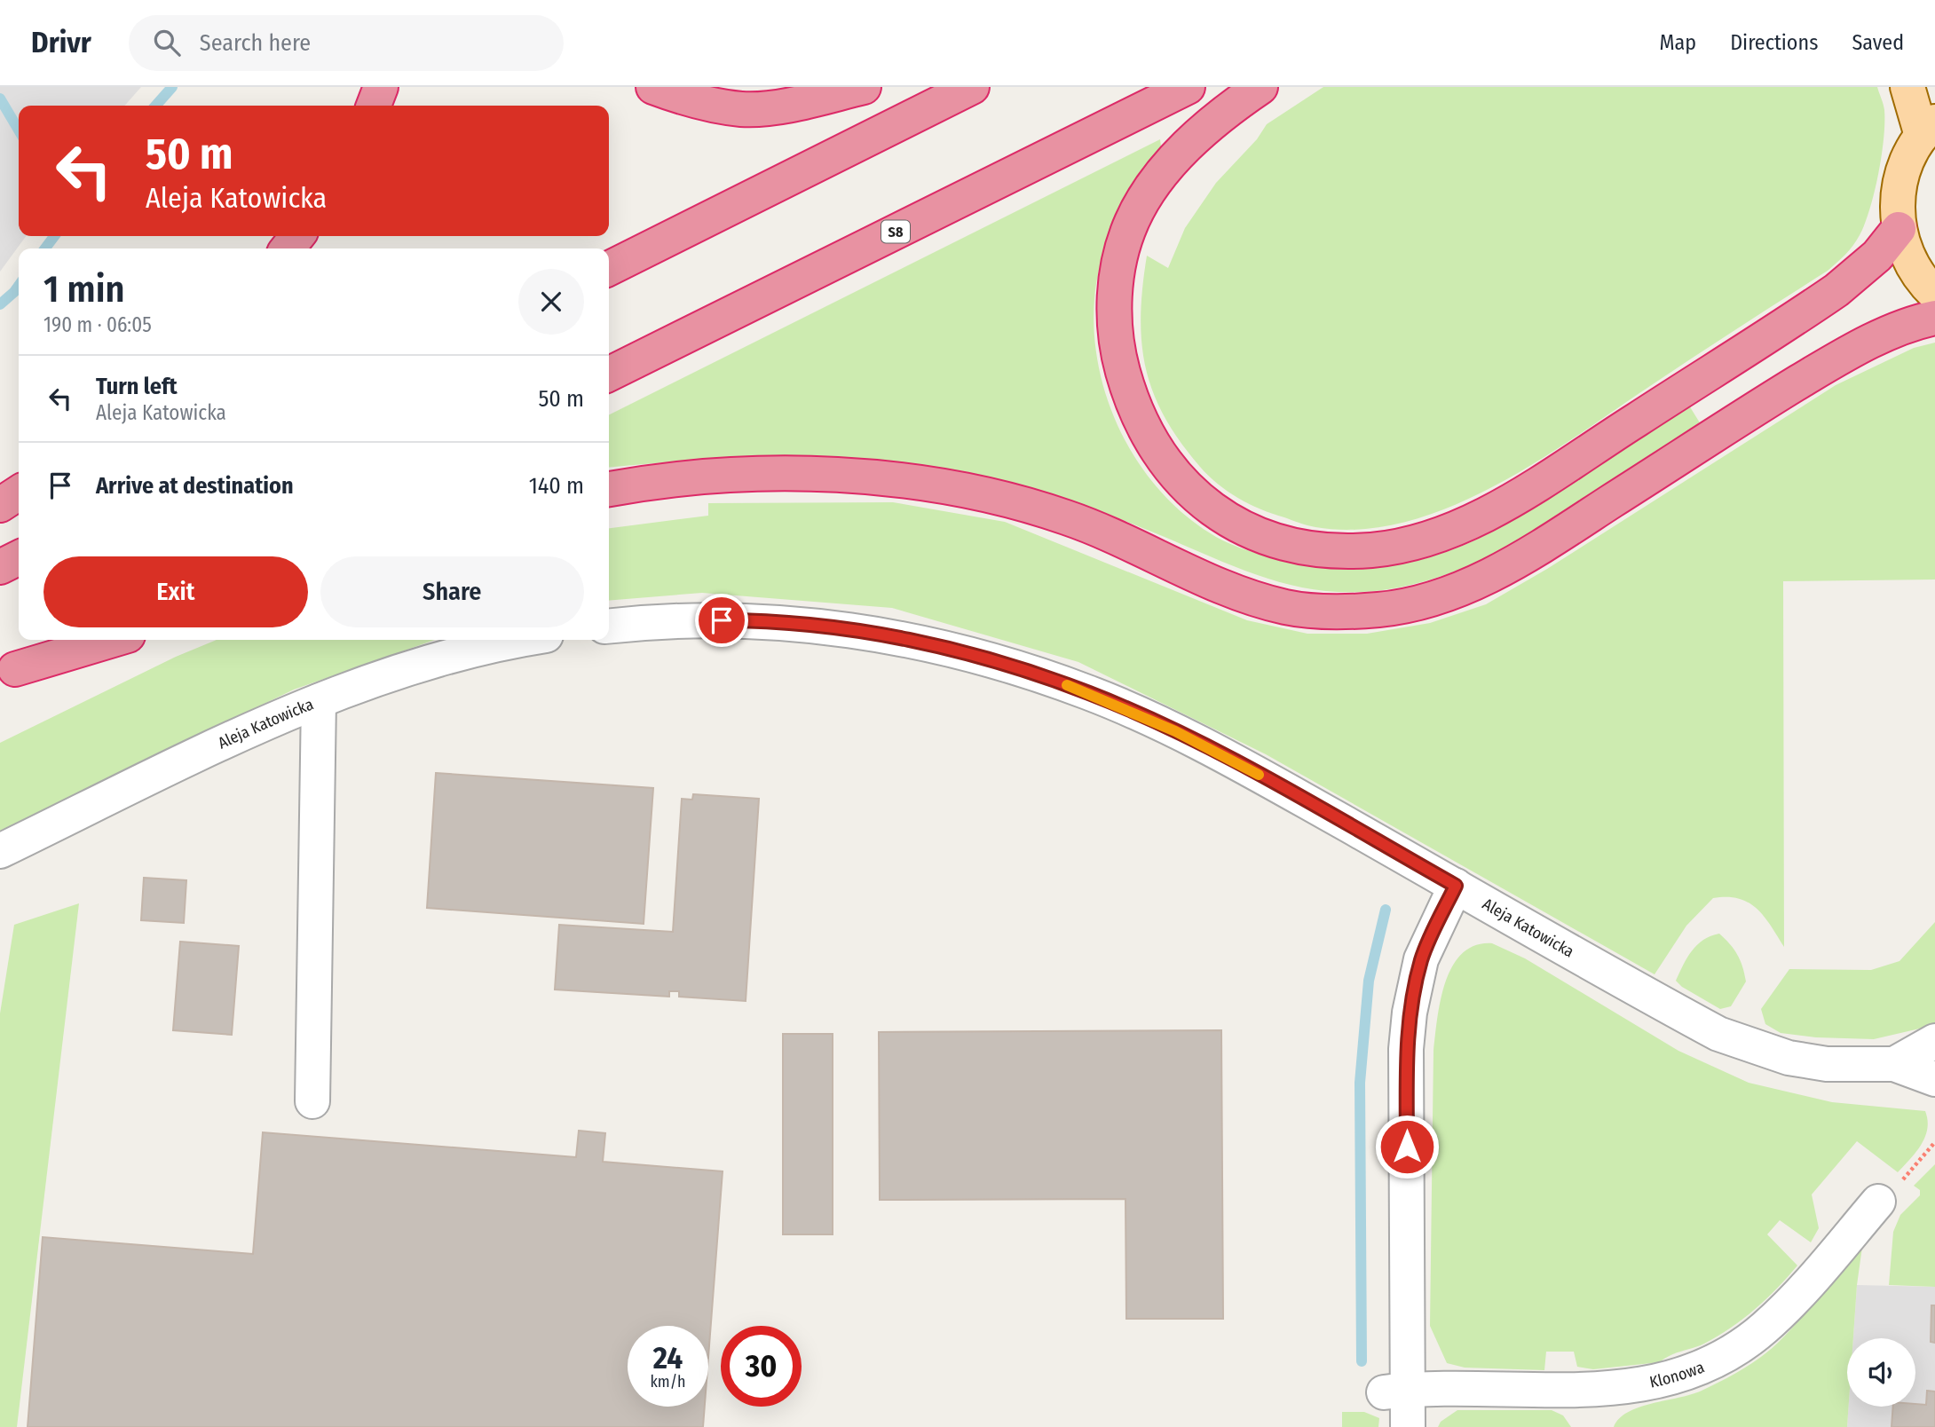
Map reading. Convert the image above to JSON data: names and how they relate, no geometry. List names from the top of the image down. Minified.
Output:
{"streets":{"highway":["S8"],"street":["Aleja Katowicka","Klonowa"]},"page":{"header":"Drivr","search":"Search here","nav":["Map","Directions","Saved"],"turn":["50 m","Aleja Katowicka"],"heading":["1 min","190 m · 06:05"],"list":[{"name":"Turn left","note":"Aleja Katowicka","value":"50 m"},{"name":"Arrive at destination","value":"140 m"}],"buttons":["Exit","Share"],"speed":"24 km/h","limit":"30"}}
